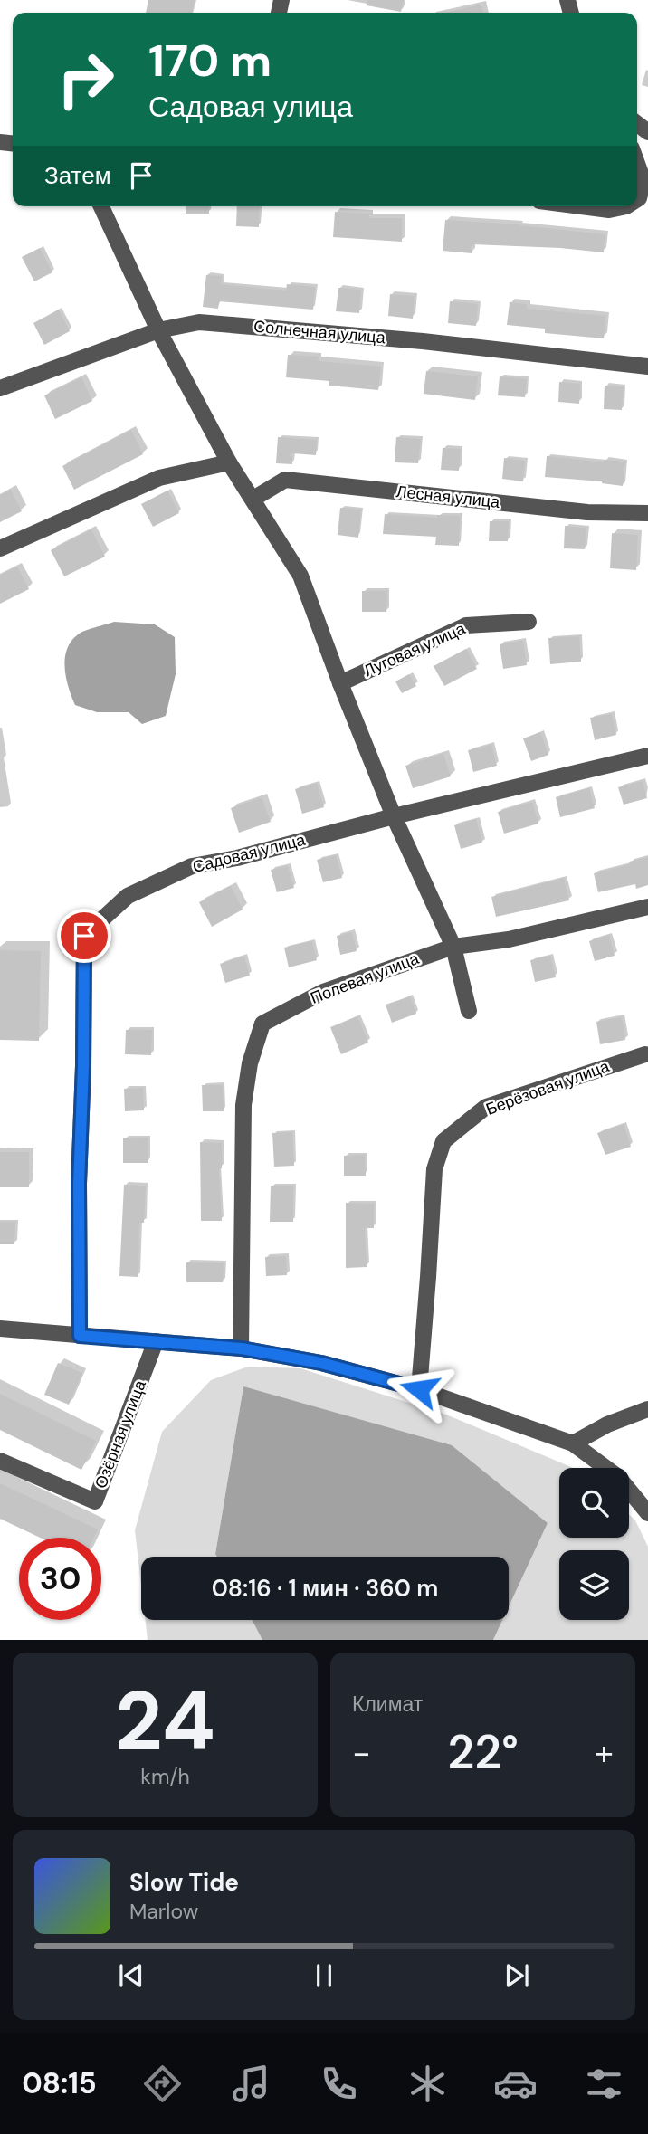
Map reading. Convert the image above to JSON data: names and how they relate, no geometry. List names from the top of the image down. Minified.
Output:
{"streets":{"street":["Солнечная улица","Лесная улица","Луговая улица","Садовая улица","Полевая улица","Берёзовая улица","Озёрная улица"]},"page":{"turn":["170 m","Садовая улица"],"then":"Затем","limit":"30","trip":"08:16 · 1 мин · 360 m","tile":[["24","km/h"],"Климат"],"heat":["−","22°","+"],"song":["Slow Tide","Marlow"],"tabs":"08:15"}}
